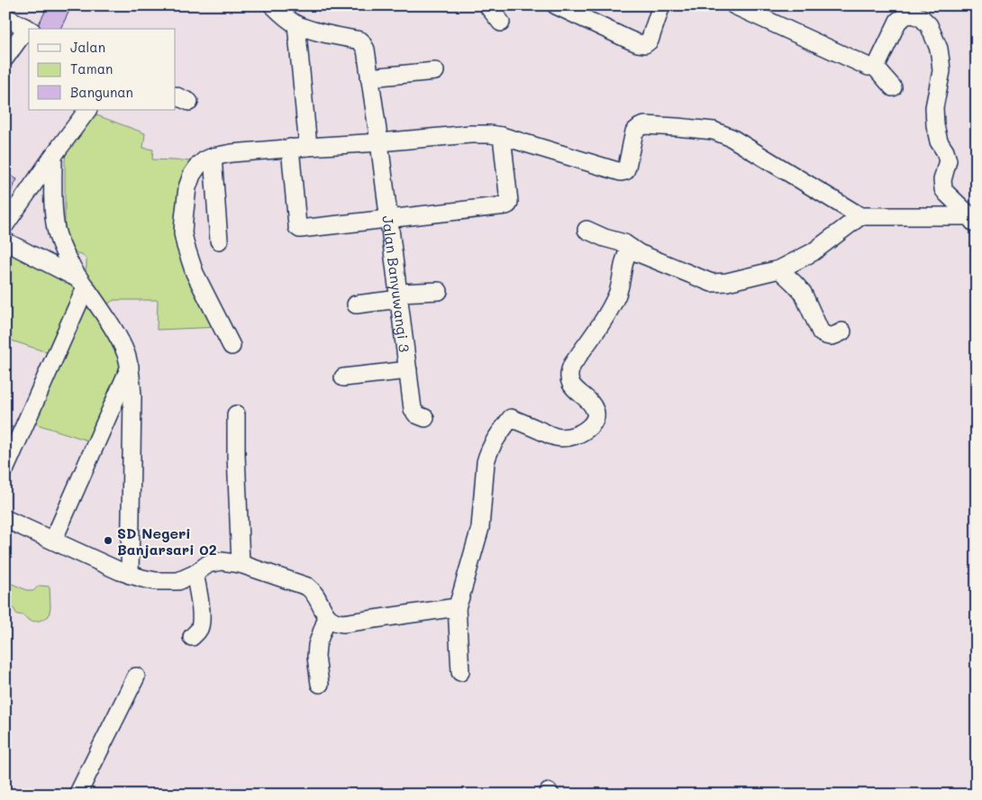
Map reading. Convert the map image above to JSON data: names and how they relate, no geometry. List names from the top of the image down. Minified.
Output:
{"streets":{"street":["Jalan Banyuwangi 3"]},"places":["SD Negeri Banjarsari 02"],"legend":["Jalan","Taman","Bangunan"]}
